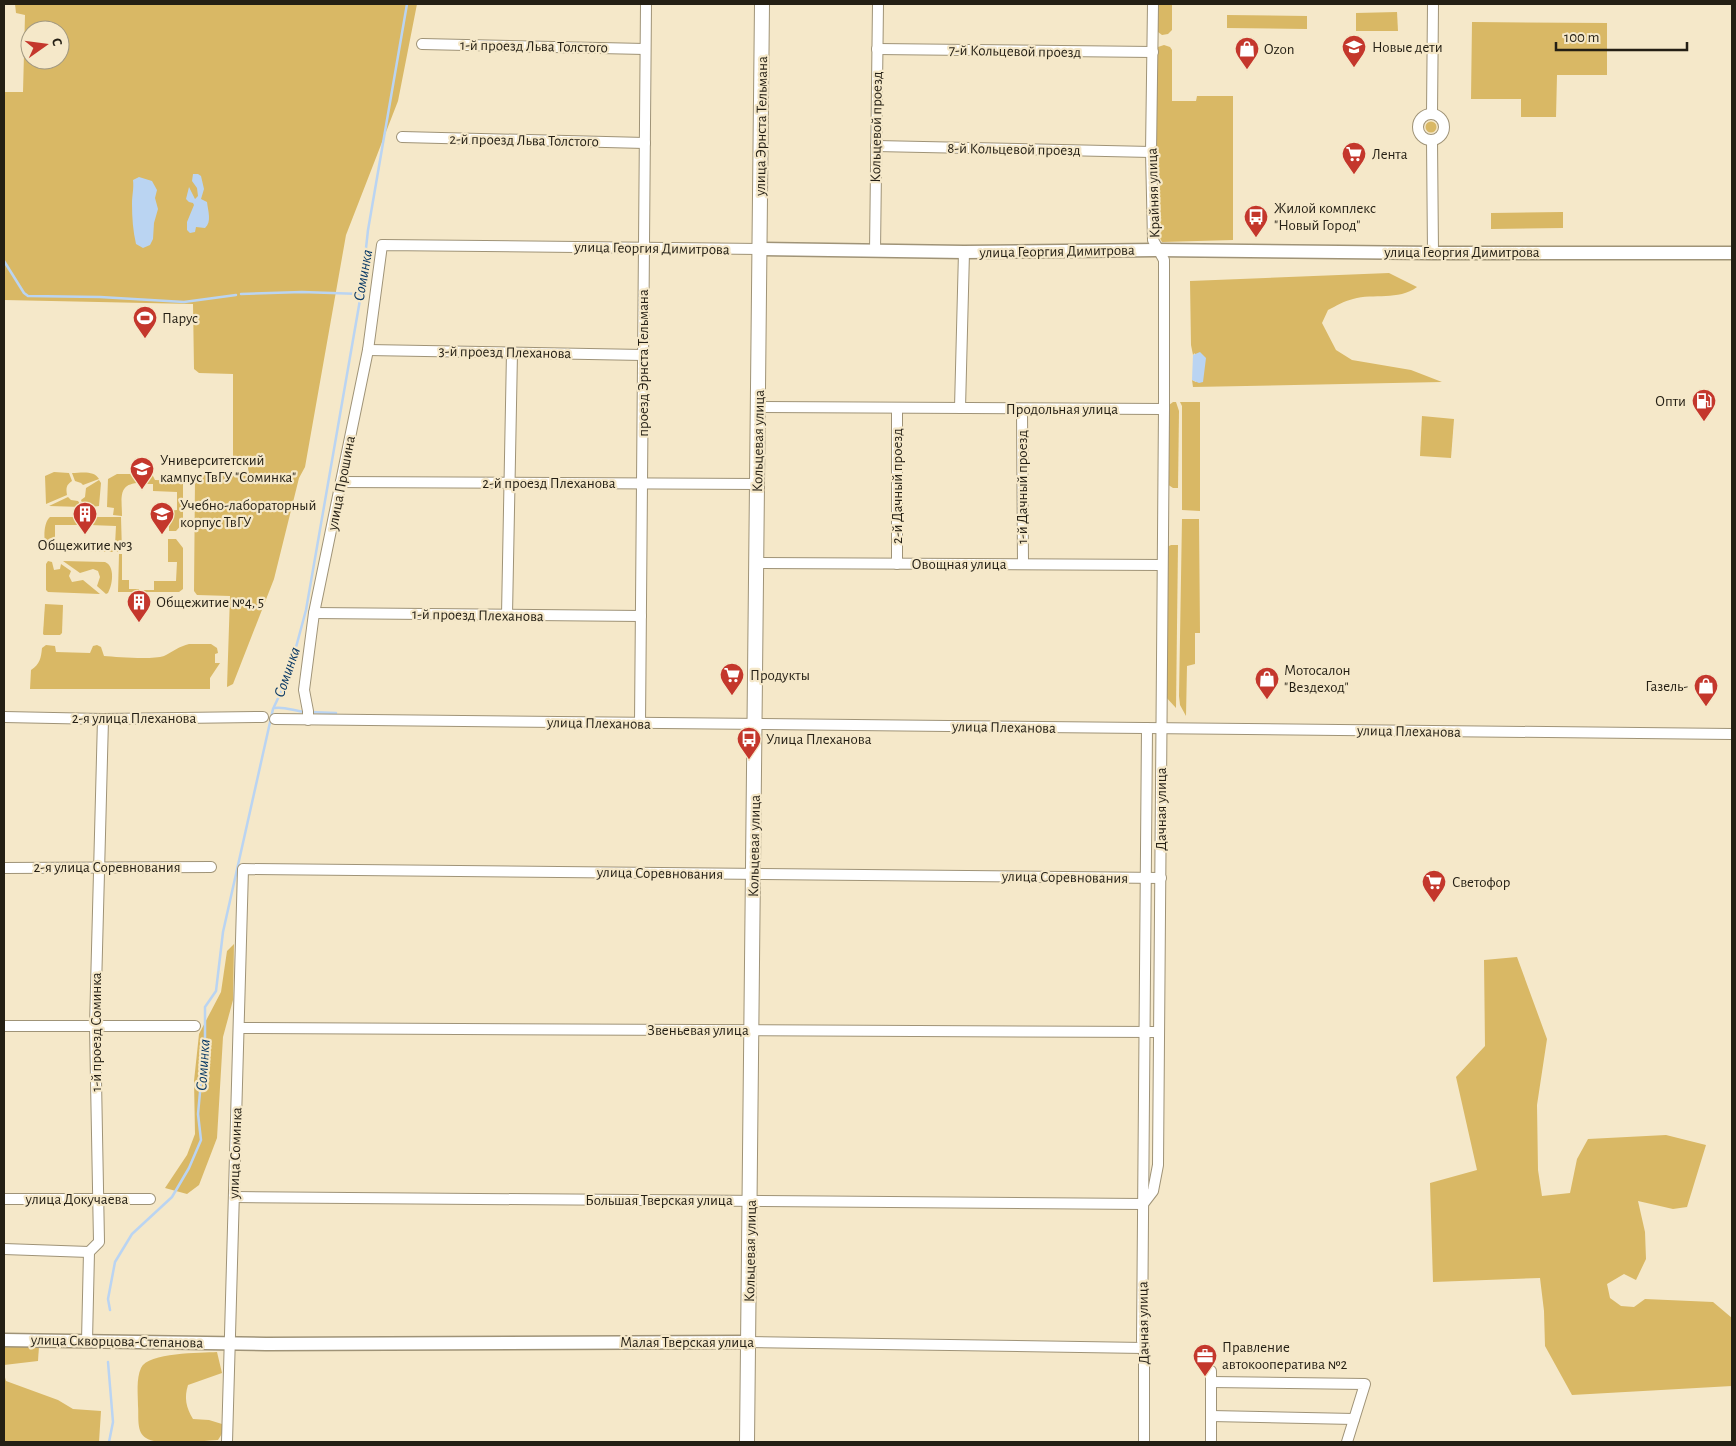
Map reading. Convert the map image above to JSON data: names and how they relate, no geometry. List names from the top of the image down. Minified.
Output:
{"streets":{"main road":["улица Эрнста Тельмана","Кольцевая улица"],"street":["1-й проезд Льва Толстого","7-й Кольцевой проезд","Кольцевой проезд","2-й проезд Льва Толстого","8-й Кольцевой проезд","Крайняя улица","улица Георгия Димитрова","3-й проезд Плеханова","проезд Эрнста Тельмана","Продольная улица","улица Прошина","2-й проезд Плеханова","2-й Дачный проезд","1-й Дачный проезд","Овощная улица","1-й проезд Плеханова","2-я улица Плеханова","улица Плеханова","Дачная улица","2-я улица Соревнования","улица Соревнования","Звеньевая улица","1-й проезд Соминка","улица Соминка","улица Докучаева","Большая Тверская улица","улица Скворцова-Степанова","Малая Тверская улица"]},"crossings":[["1-й проезд Льва Толстого","проезд Эрнста Тельмана"],["7-й Кольцевой проезд","Кольцевой проезд"],["7-й Кольцевой проезд","Крайняя улица"],["улица Эрнста Тельмана","улица Георгия Димитрова"],["улица Эрнста Тельмана","Кольцевая улица"],["Кольцевой проезд","8-й Кольцевой проезд"],["Кольцевой проезд","улица Георгия Димитрова"],["2-й проезд Льва Толстого","проезд Эрнста Тельмана"],["8-й Кольцевой проезд","Крайняя улица"],["Крайняя улица","улица Георгия Димитрова"],["Крайняя улица","Продольная улица"],["Крайняя улица","Дачная улица"],["улица Георгия Димитрова","проезд Эрнста Тельмана"],["улица Георгия Димитрова","Кольцевая улица"],["улица Георгия Димитрова","улица Прошина"],["3-й проезд Плеханова","проезд Эрнста Тельмана"],["3-й проезд Плеханова","улица Прошина"],["проезд Эрнста Тельмана","2-й проезд Плеханова"],["проезд Эрнста Тельмана","1-й проезд Плеханова"],["проезд Эрнста Тельмана","улица Плеханова"],["Продольная улица","Кольцевая улица"],["Продольная улица","2-й Дачный проезд"],["Продольная улица","1-й Дачный проезд"],["Продольная улица","Дачная улица"],["Кольцевая улица","2-й проезд Плеханова"],["Кольцевая улица","Овощная улица"],["Кольцевая улица","улица Плеханова"],["Кольцевая улица","улица Соревнования"],["Кольцевая улица","Звеньевая улица"],["Кольцевая улица","Большая Тверская улица"],["Кольцевая улица","Малая Тверская улица"],["улица Прошина","2-й проезд Плеханова"],["улица Прошина","1-й проезд Плеханова"],["улица Прошина","улица Плеханова"],["2-й Дачный проезд","Овощная улица"],["1-й Дачный проезд","Овощная улица"],["Овощная улица","Дачная улица"],["2-я улица Плеханова","1-й проезд Соминка"],["улица Плеханова","Дачная улица"],["Дачная улица","улица Соревнования"],["Дачная улица","Звеньевая улица"],["Дачная улица","Большая Тверская улица"],["Дачная улица","Малая Тверская улица"],["2-я улица Соревнования","1-й проезд Соминка"],["улица Соревнования","улица Соминка"],["Звеньевая улица","улица Соминка"],["1-й проезд Соминка","улица Докучаева"],["1-й проезд Соминка","улица Скворцова-Степанова"],["улица Соминка","Большая Тверская улица"],["улица Соминка","улица Скворцова-Степанова"],["улица Соминка","Малая Тверская улица"],["улица Скворцова-Степанова","Малая Тверская улица"]],"water":["Соминка"],"places":{"school or university":["Новые дети","Университетский кампус ТвГУ \"Соминка\"","Учебно-лабораторный корпус ТвГУ"],"shop":["Ozon","Мотосалон \"Вездеход\"","Газель-"],"supermarket":["Лента","Продукты","Светофор"],"bus stop":["Жилой комплекс \"Новый Город\"","Улица Плеханова"],"sports":["Парус"],"fuel station":["Опти"],"building":["Общежитие №3","Общежитие №4, 5"],"office":["Правление автокооператива №2"]},"scale_bar":"100 m","north":"right"}
